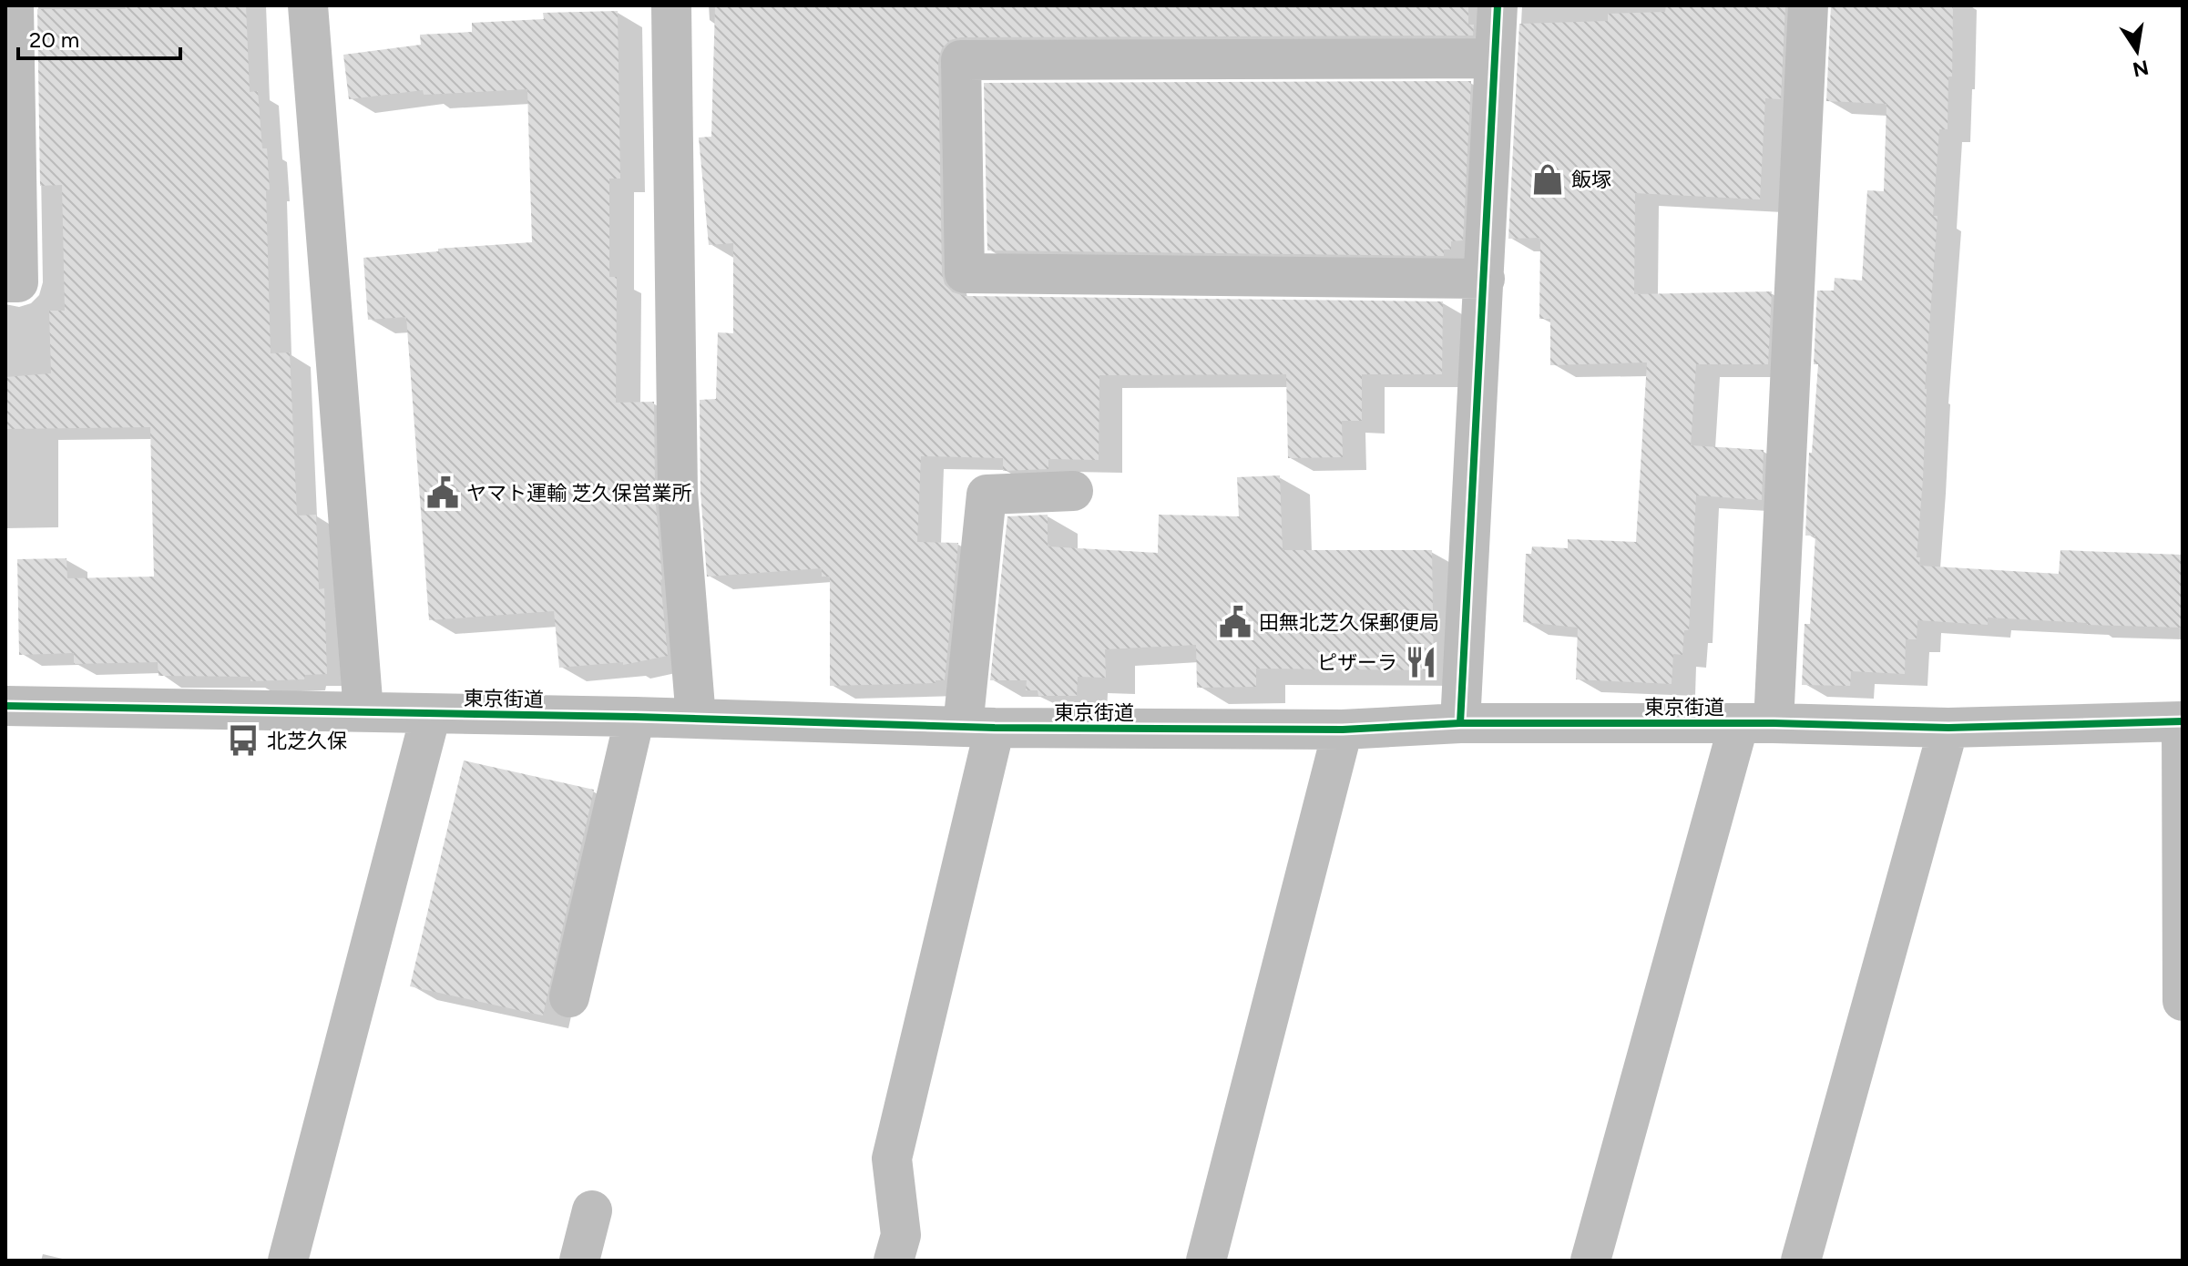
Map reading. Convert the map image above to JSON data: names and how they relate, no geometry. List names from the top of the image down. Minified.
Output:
{"streets":{"street":["東京街道"]},"places":{"shop":["飯塚"],"public building":["ヤマト運輸 芝久保営業所","田無北芝久保郵便局"],"restaurant":["ピザーラ"],"bus stop":["北芝久保"]},"scale_bar":"20 m","north":"bottom"}
